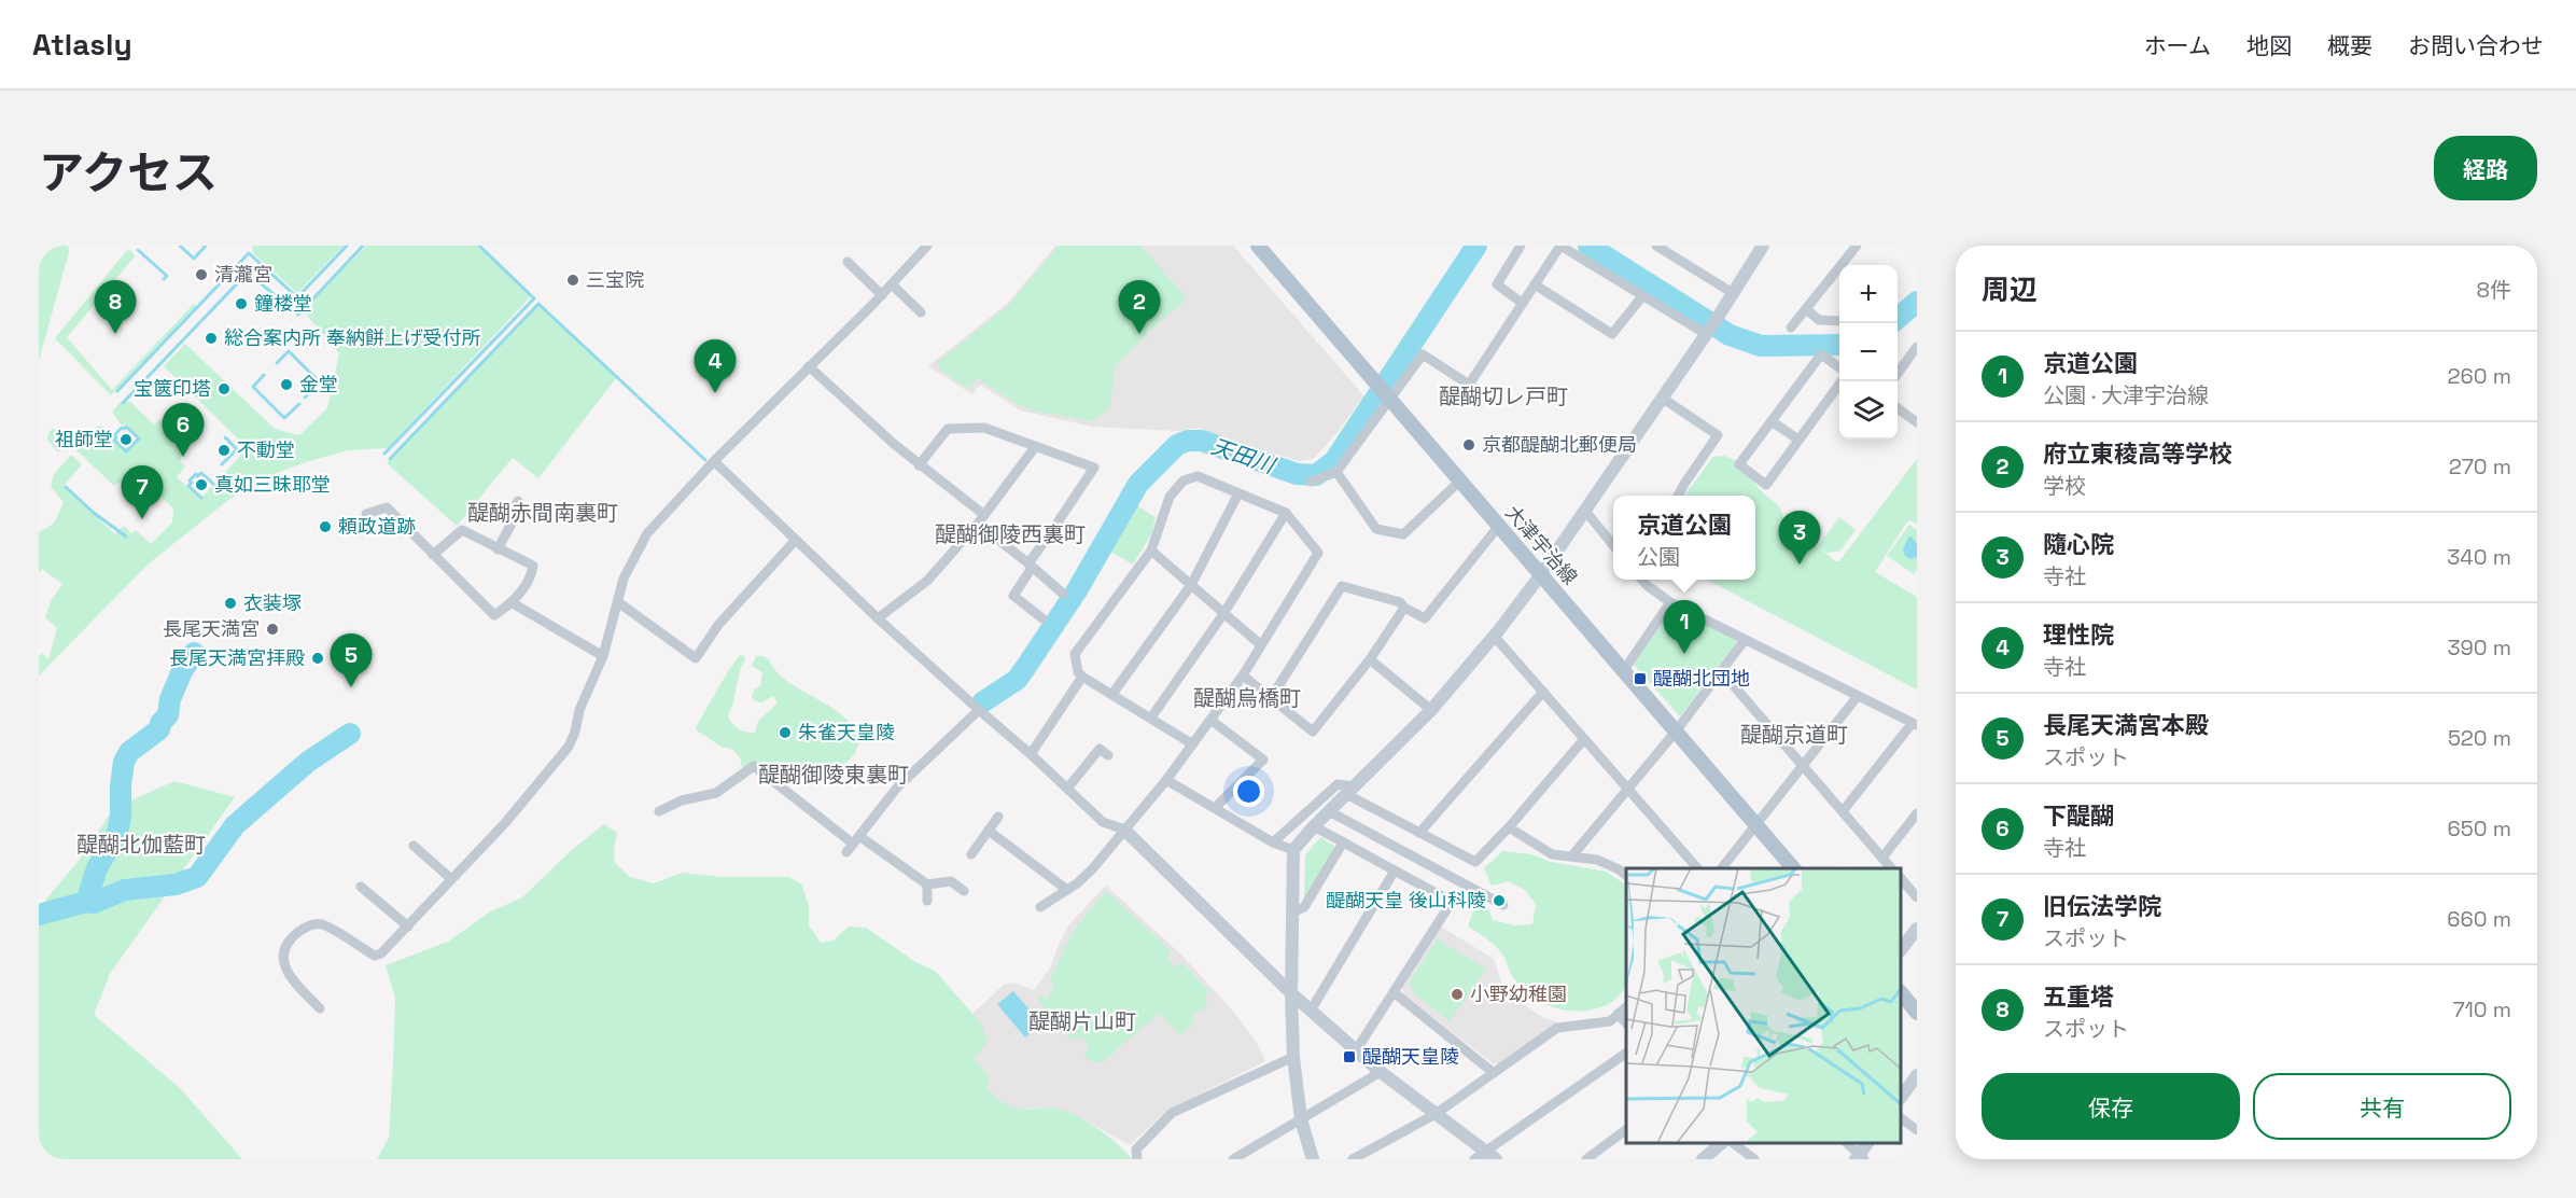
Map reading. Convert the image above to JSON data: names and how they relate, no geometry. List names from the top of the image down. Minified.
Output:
{"streets":{"main road":["大津宇治線"]},"districts":["醍醐切レ戸町","醍醐赤間南裏町","醍醐御陵西裏町","醍醐烏橋町","醍醐京道町","醍醐御陵東裏町","醍醐北伽藍町","醍醐片山町"],"water":["天田川"],"places":{"other":["清瀧宮","三宝院","鐘楼堂","総合案内所 奉納餅上げ受付所","金堂","宝篋印塔","祖師堂","京都醍醐北郵便局","不動堂","真如三昧耶堂","頼政道跡","衣装塚","長尾天満宮","長尾天満宮拝殿","朱雀天皇陵","醍醐天皇 後山科陵","小野幼稚園"],"transit":["醍醐北団地","醍醐天皇陵"]},"page":{"header":"Atlasly","nav":["ホーム","地図","概要","お問い合わせ"],"title":"アクセス","buttons":["経路",["保存","共有"]],"heading":["周辺","8件"],"map_buttons":["+","−"],"pins":["2","8","4","6","7","3","1","5"],"list":[{"mark":"1","name":"京道公園","note":"公園 · 大津宇治線","value":"260 m"},{"mark":"2","name":"府立東稜高等学校","note":"学校","value":"270 m"},{"mark":"3","name":"隨心院","note":"寺社","value":"340 m"},{"mark":"4","name":"理性院","note":"寺社","value":"390 m"},{"mark":"5","name":"長尾天満宮本殿","note":"スポット","value":"520 m"},{"mark":"6","name":"下醍醐","note":"寺社","value":"650 m"},{"mark":"7","name":"旧伝法学院","note":"スポット","value":"660 m"},{"mark":"8","name":"五重塔","note":"スポット","value":"710 m"}],"popup":["京道公園","公園"]}}
